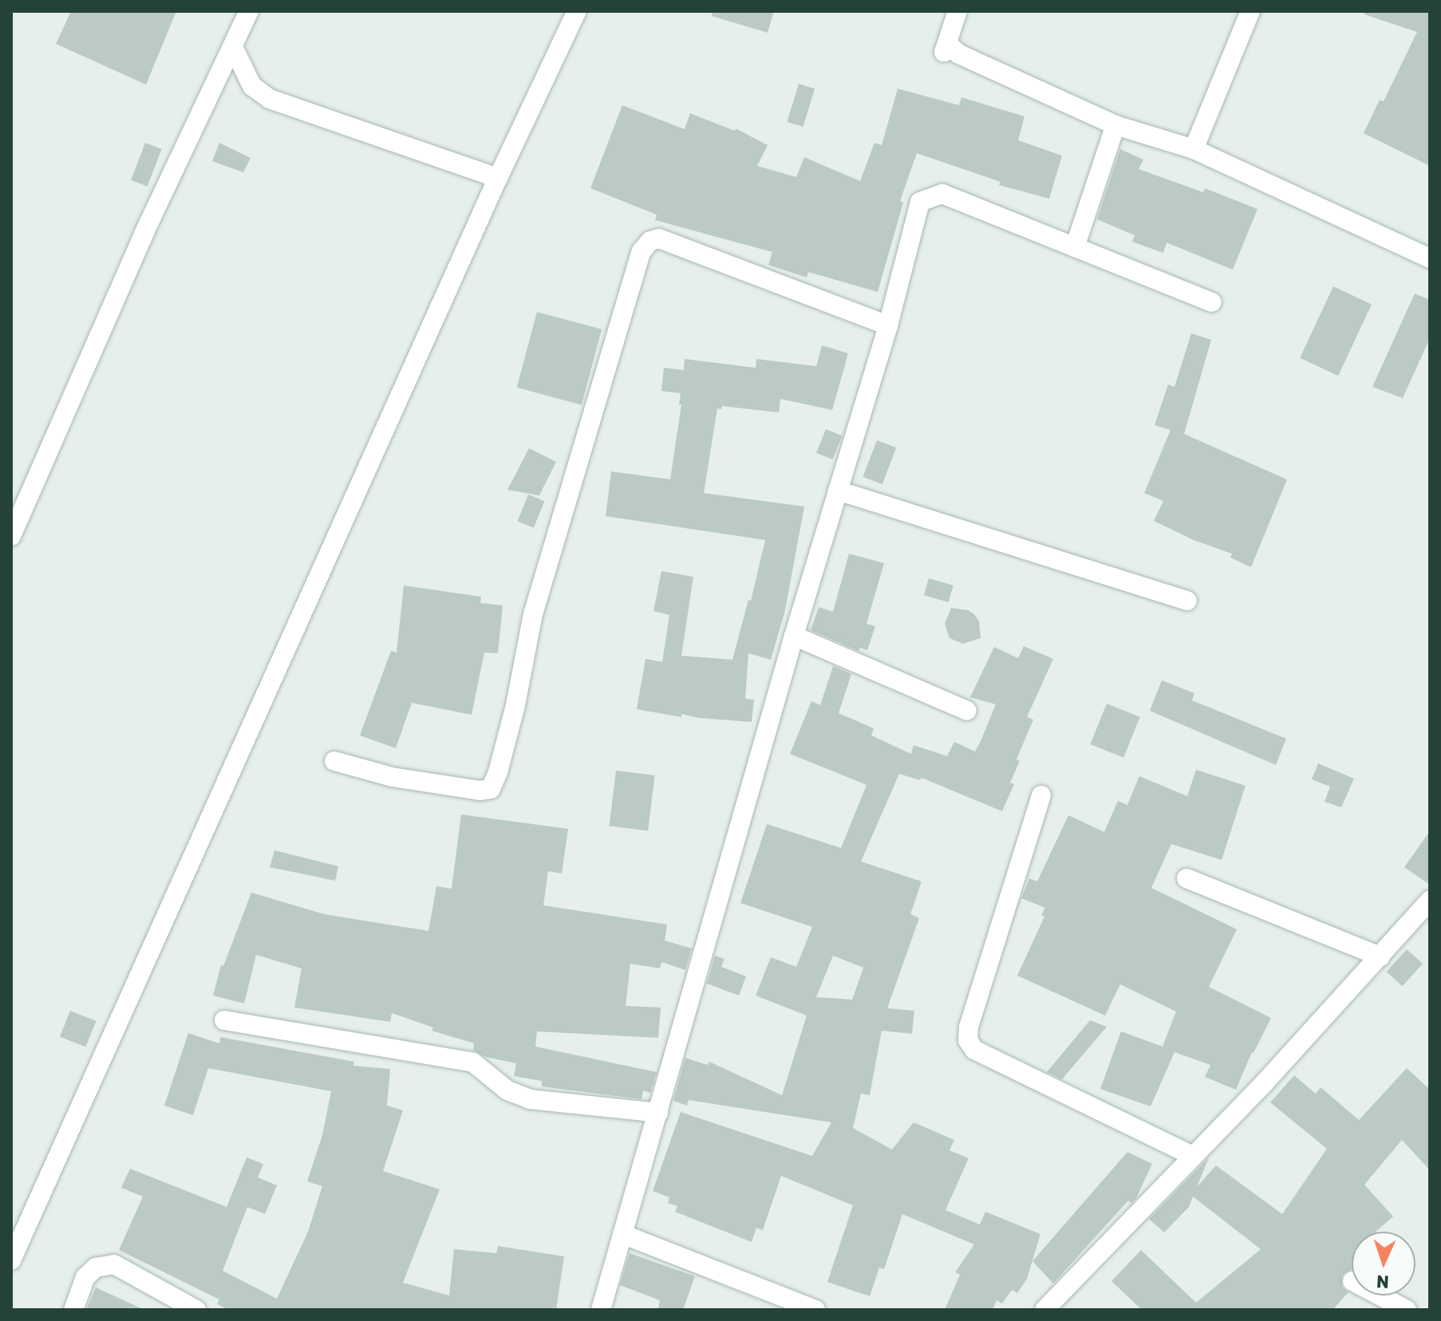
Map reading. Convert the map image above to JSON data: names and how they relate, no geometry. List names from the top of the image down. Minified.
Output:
{"north":"bottom"}
